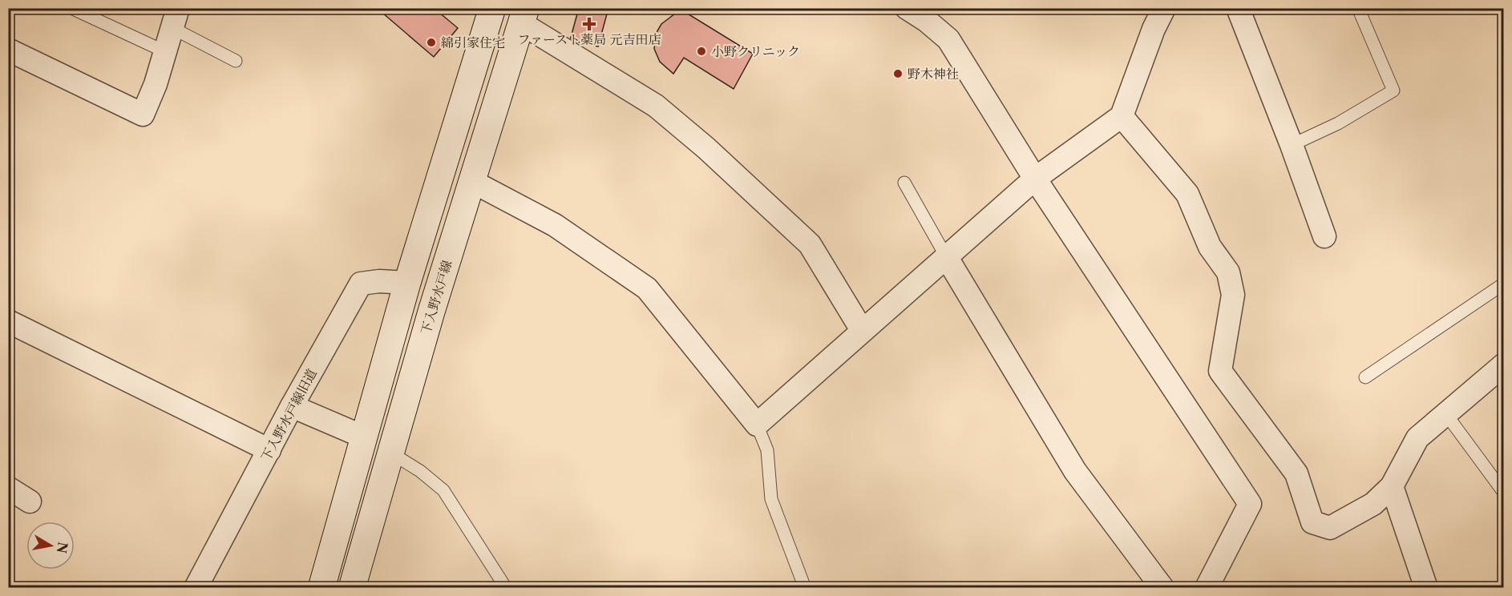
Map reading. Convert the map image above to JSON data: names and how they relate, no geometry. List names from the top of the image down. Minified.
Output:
{"streets":{"main road":["下入野水戸線"],"street":["下入野水戸線旧道"]},"places":{"health":["ファースト薬局 元吉田店"],"other":["綿引家住宅","小野クリニック","野木神社"]},"north":"right"}
